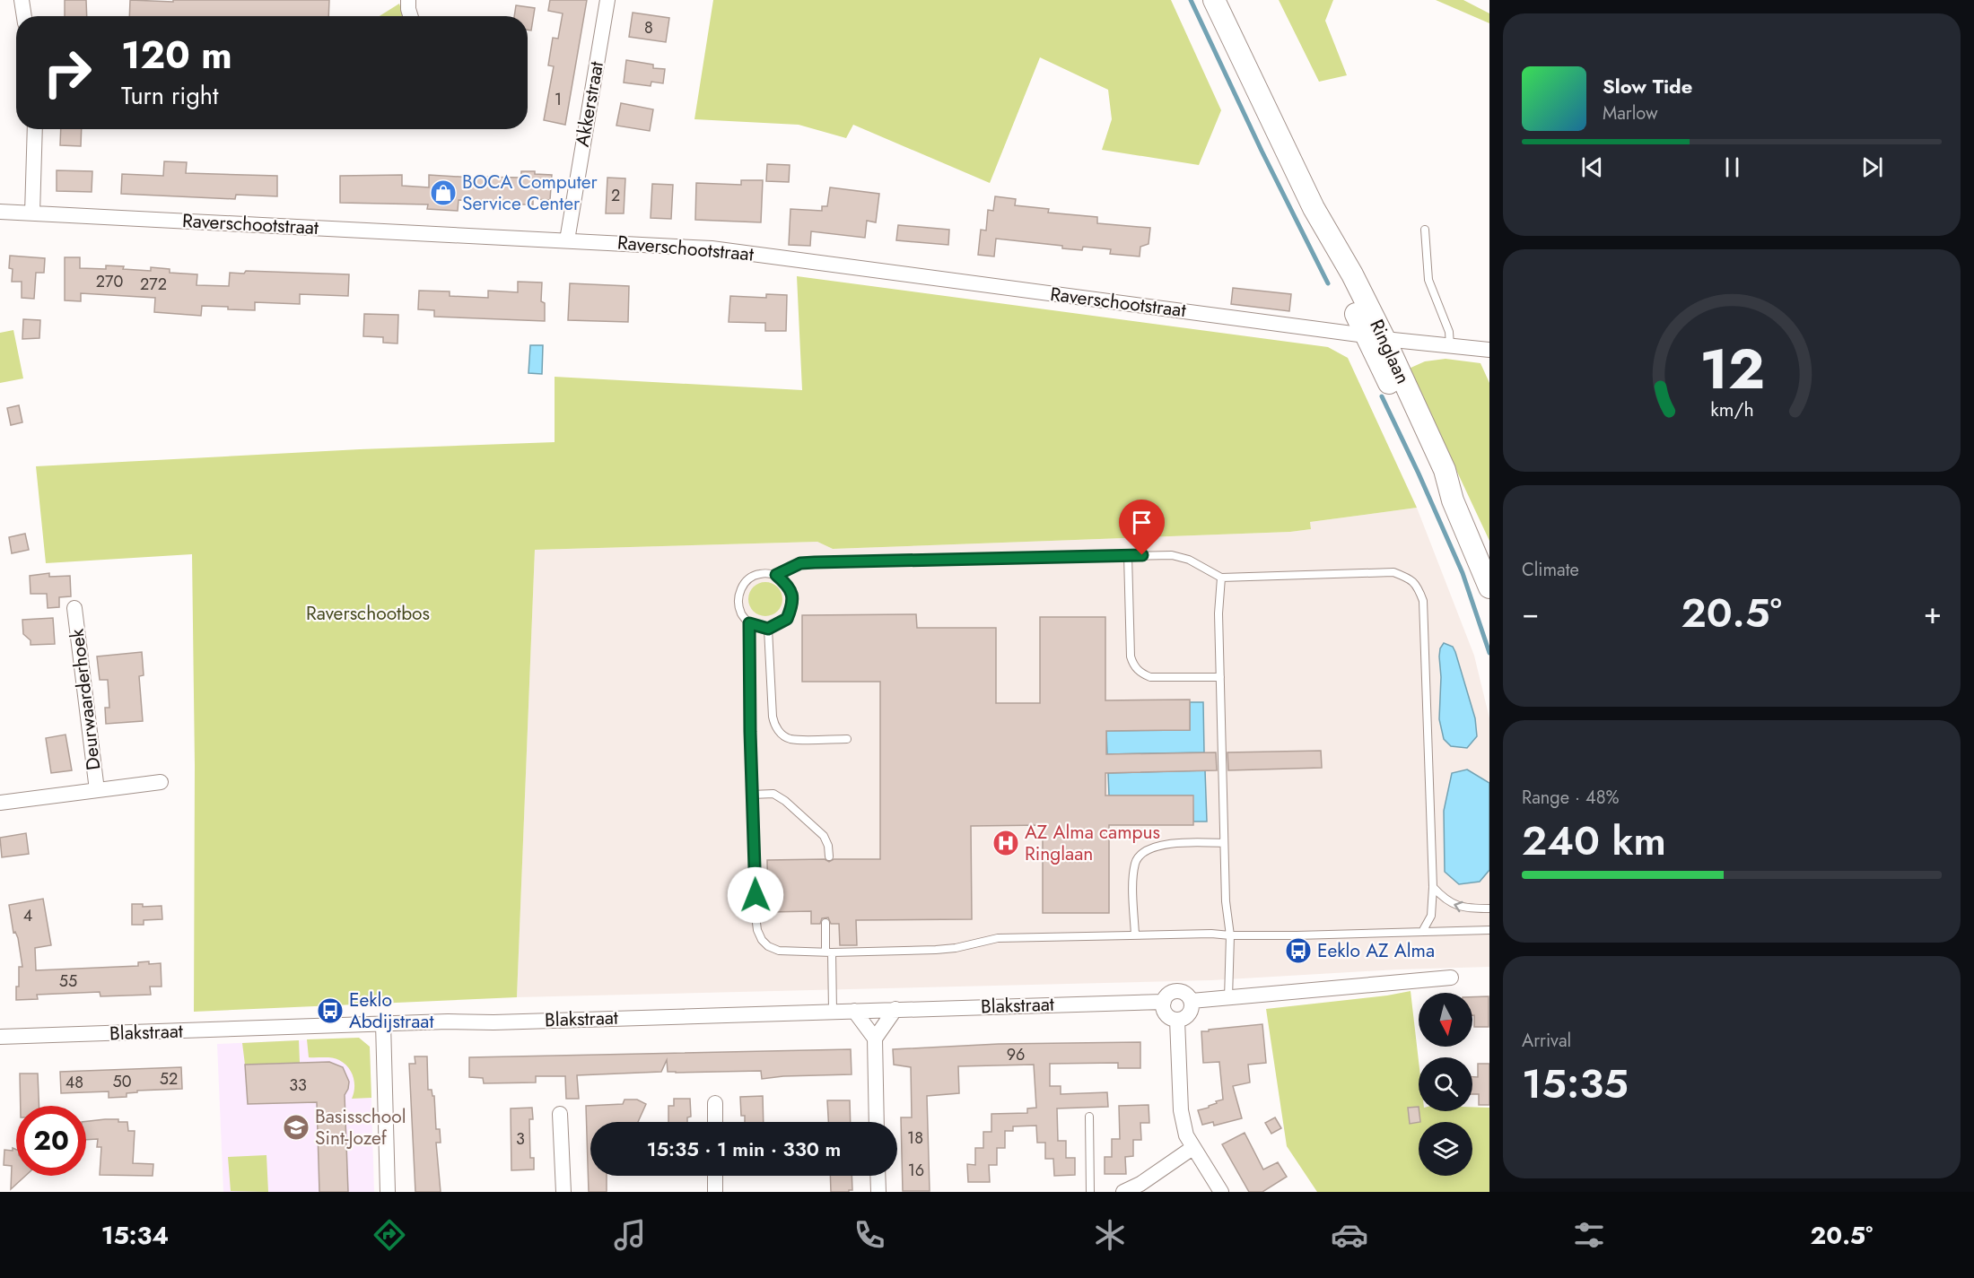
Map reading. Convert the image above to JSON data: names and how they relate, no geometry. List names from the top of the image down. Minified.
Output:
{"streets":{"main road":["Ringlaan"],"street":["Akkerstraat","Raverschootstraat","Deurwaarderhoek","Blakstraat"]},"crossings":[["Akkerstraat","Raverschootstraat"],["Raverschootstraat","Ringlaan"]],"parks":["Raverschootbos"],"places":{"shop":["BOCA Computer Service Center"],"hospital":["AZ Alma campus Ringlaan"],"bus stop":["Eeklo AZ Alma","Eeklo Abdijstraat"],"school or university":["Basisschool Sint-Jozef"]},"house_numbers":["8","1","2","270","272","4","55","96","52","50","48","33","18","3","16"],"north":"bottom","page":{"turn":["120 m","Turn right"],"song":["Slow Tide","Marlow"],"tile":["Climate",["Range · 48%","240 km"],["Arrival","15:35"]],"heat":["−","20.5°","+"],"limit":"20","trip":"15:35 · 1 min · 330 m","tabs":["15:34","20.5°"],"gauge":["12","km/h"]}}
